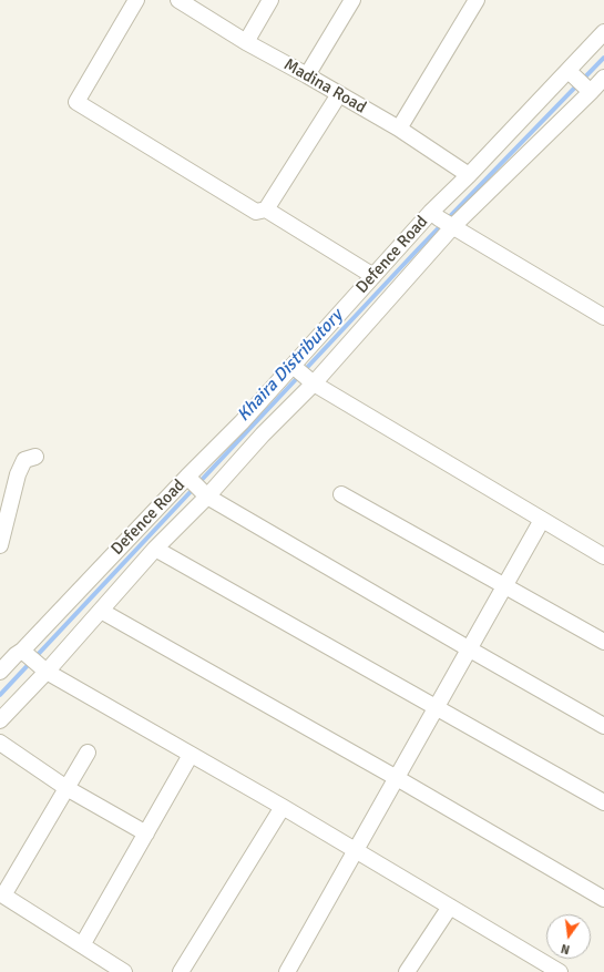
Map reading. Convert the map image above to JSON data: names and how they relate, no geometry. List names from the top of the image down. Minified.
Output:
{"streets":{"street":["Madina Road","Defence Road"]},"crossings":[["Madina Road","Defence Road"]],"water":["Khaira Distributory"],"north":"bottom"}
